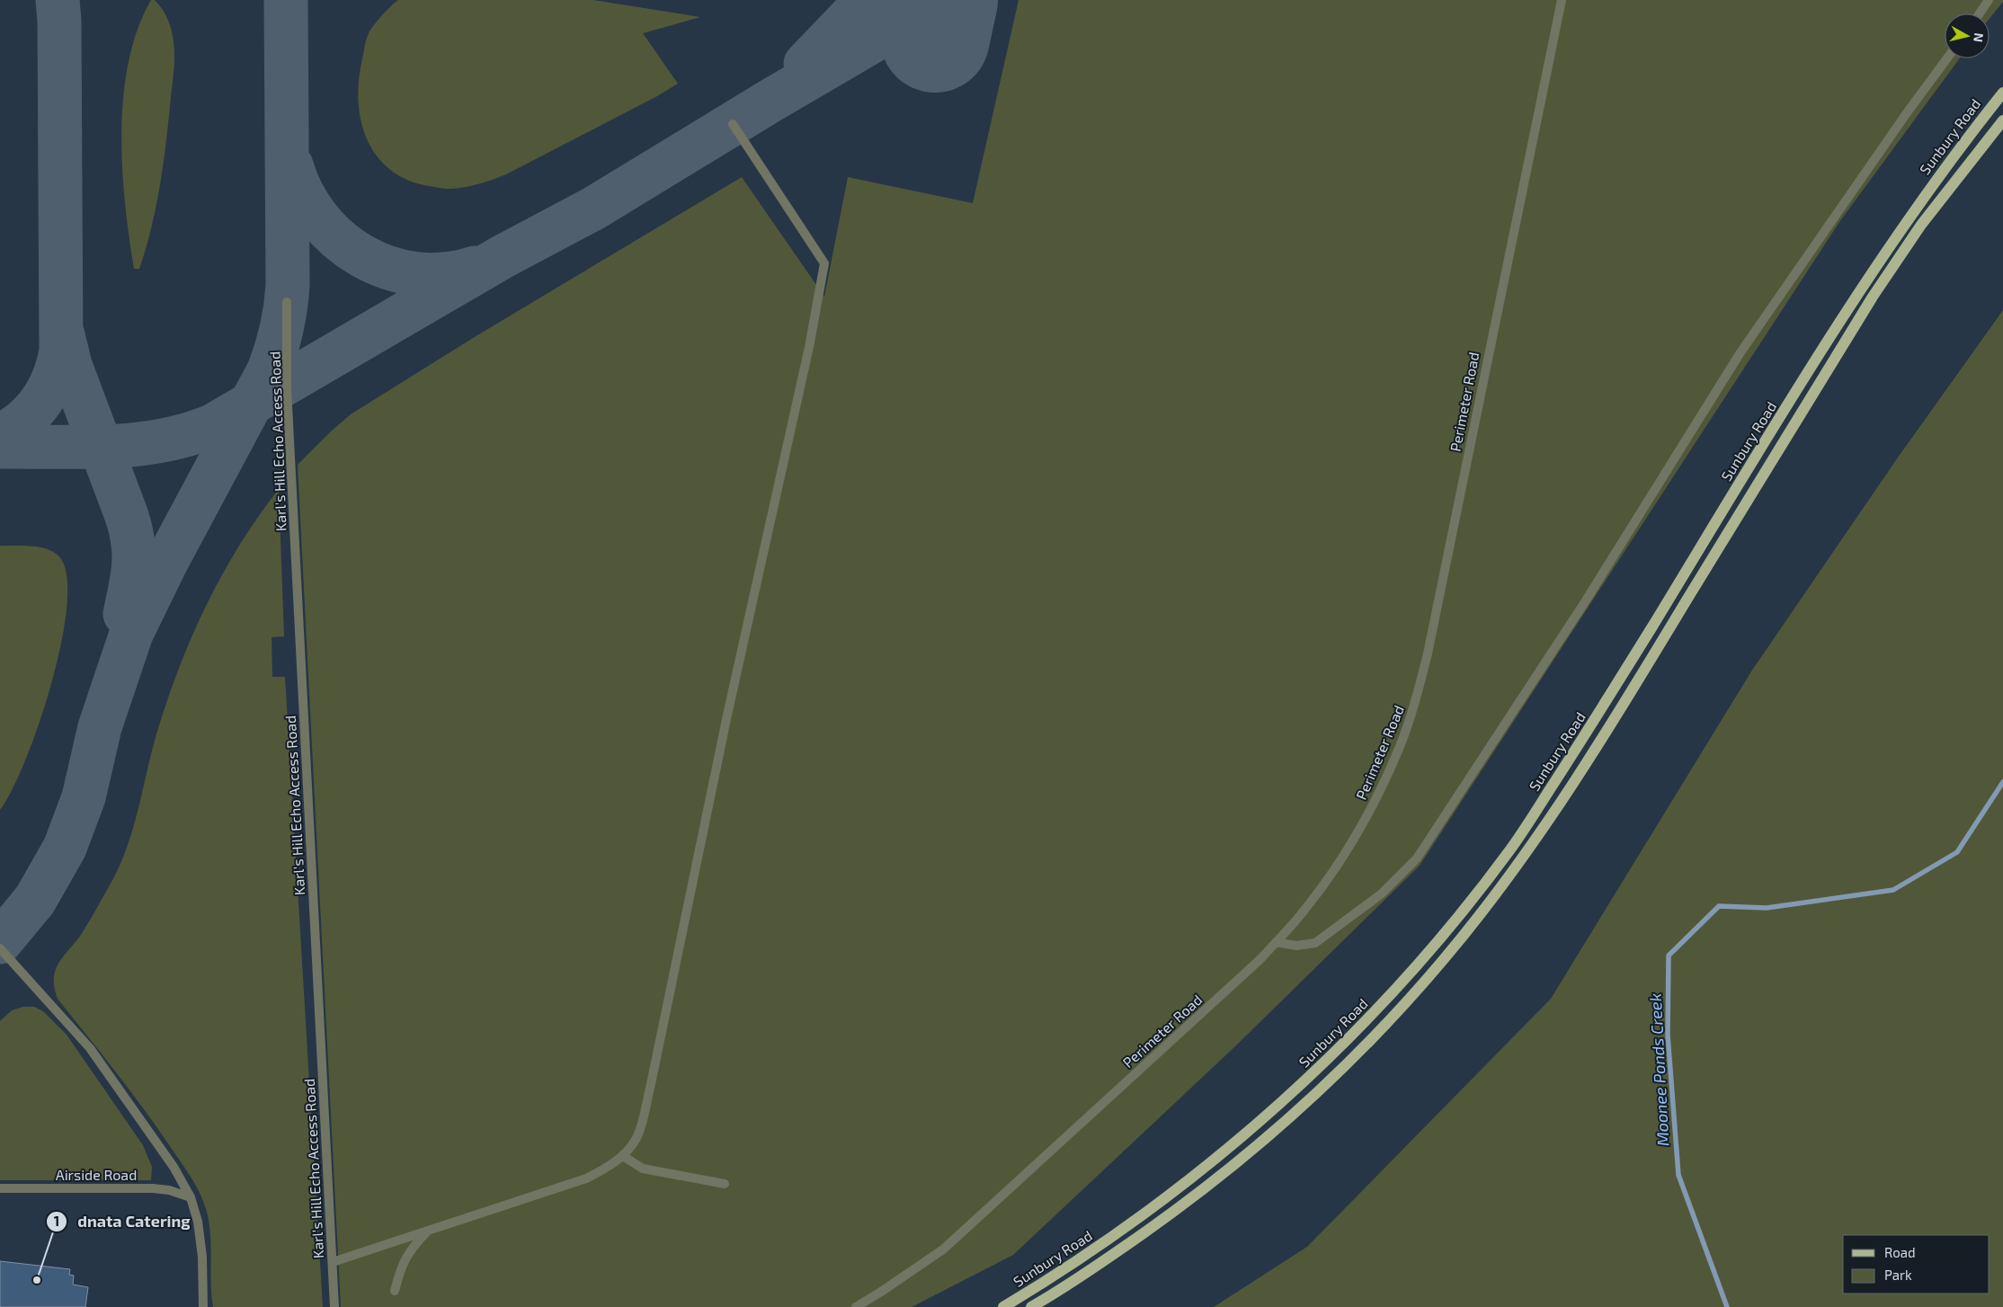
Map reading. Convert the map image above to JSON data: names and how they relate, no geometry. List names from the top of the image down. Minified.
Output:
{"streets":{"main road":["Sunbury Road"],"lane":["Perimeter Road","Karl's Hill Echo Access Road","Airside Road"]},"water":["Moonee Ponds Creek"],"places":["dnata Catering"],"legend":["Road","Park"],"north":"right"}
